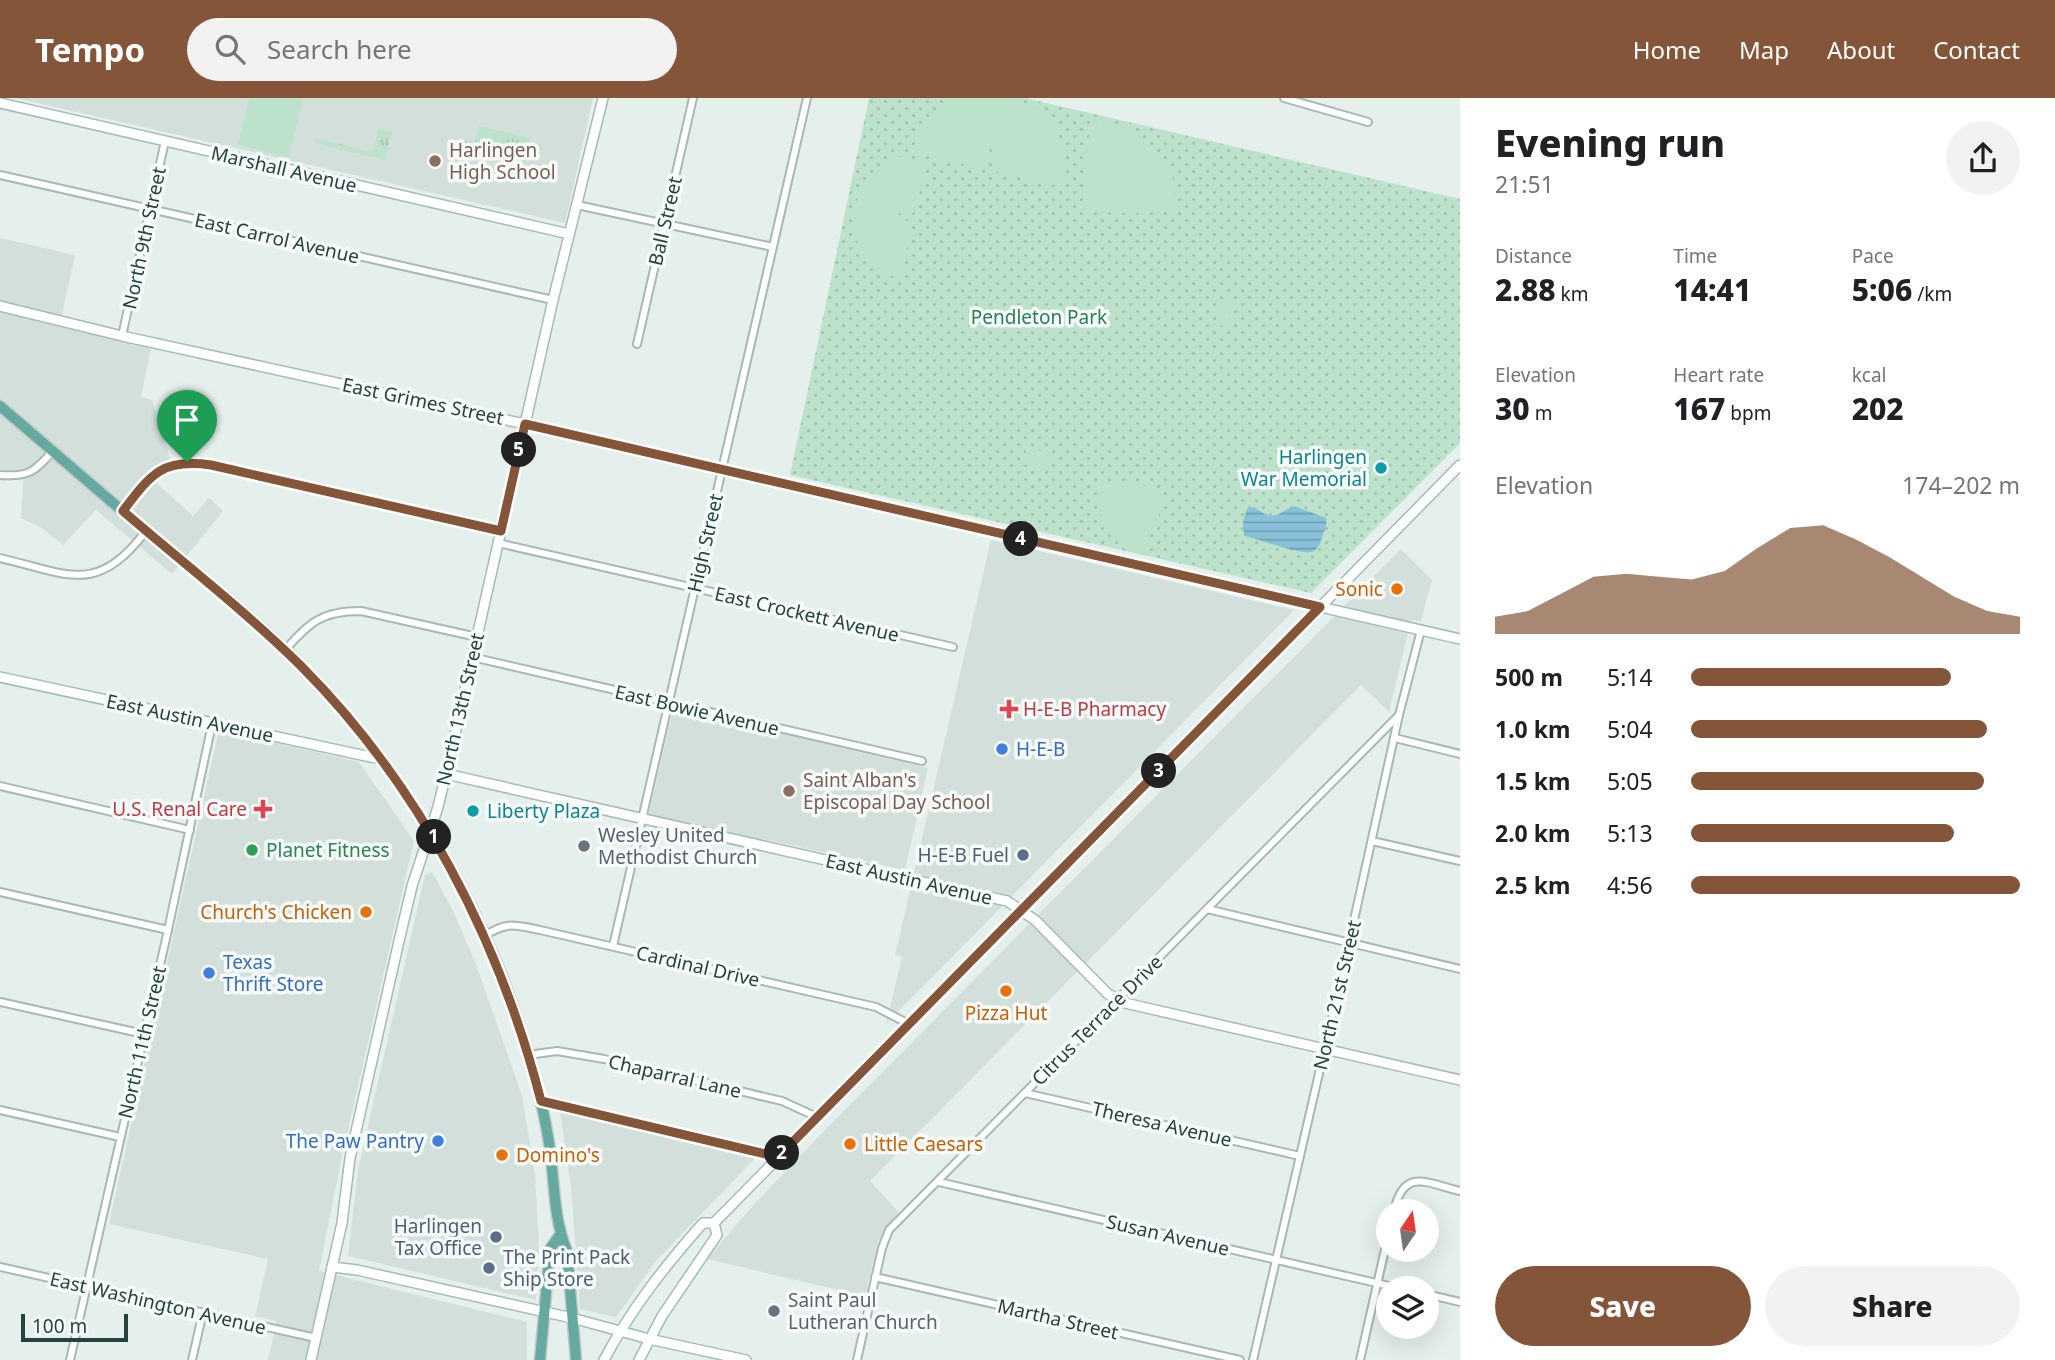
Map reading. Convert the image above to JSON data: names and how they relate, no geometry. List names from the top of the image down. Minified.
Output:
{"streets":{"street":["Marshall Avenue","Ball Street","North 9th Street","East Carrol Avenue","East Grimes Street","High Street","East Crockett Avenue","North 13th Street","East Bowie Avenue","East Austin Avenue","Cardinal Drive","North 21st Street","Citrus Terrace Drive","North 11th Street","Chaparral Lane","Theresa Avenue","Susan Avenue","East Washington Avenue","Martha Street"]},"crossings":[["Marshall Avenue","North 9th Street"],["Marshall Avenue","North 13th Street"],["North 9th Street","East Carrol Avenue"],["North 9th Street","East Grimes Street"],["East Carrol Avenue","North 13th Street"],["East Grimes Street","High Street"],["East Grimes Street","North 13th Street"],["East Grimes Street","North 21st Street"],["High Street","East Crockett Avenue"],["High Street","East Bowie Avenue"],["High Street","East Austin Avenue"],["High Street","Cardinal Drive"],["East Crockett Avenue","North 13th Street"],["North 13th Street","East Bowie Avenue"],["North 13th Street","East Austin Avenue"],["North 13th Street","East Washington Avenue"],["East Austin Avenue","North 21st Street"],["East Austin Avenue","Citrus Terrace Drive"],["East Austin Avenue","North 11th Street"],["North 21st Street","Citrus Terrace Drive"],["North 21st Street","Theresa Avenue"],["North 21st Street","Susan Avenue"],["Citrus Terrace Drive","Theresa Avenue"],["Citrus Terrace Drive","Susan Avenue"],["Citrus Terrace Drive","Martha Street"],["North 11th Street","East Washington Avenue"]],"parks":["Pendleton Park"],"places":{"other":["Harlingen High School","Harlingen War Memorial","Sonic","H-E-B","Saint Alban's Episcopal Day School","Liberty Plaza","Wesley United Methodist Church","Planet Fitness","H-E-B Fuel","Church's Chicken","Texas Thrift Store","Pizza Hut","The Paw Pantry","Little Caesars","Domino's","Harlingen Tax Office","The Print Pack Ship Store","Saint Paul Lutheran Church"],"health":["H-E-B Pharmacy","U.S. Renal Care"]},"scale_bar":"100 m","north":"top","page":{"header":"Tempo","search":"Search here","nav":["Home","Map","About","Contact"],"heading":["Evening run","21:51"],"stats":[["Distance","2.88 km"],["Time","14:41"],["Pace","5:06 /km"],["Elevation","30 m"],["Heart rate","167 bpm"],["kcal","202"]],"pins":["5","4","3","1","2"],"chart":["Elevation","174–202 m"],"list":[{"name":"500 m","note":"5:14"},{"name":"1.0 km","note":"5:04"},{"name":"1.5 km","note":"5:05"},{"name":"2.0 km","note":"5:13"},{"name":"2.5 km","note":"4:56"}],"buttons":["Save","Share"],"scale":"100 m"}}
